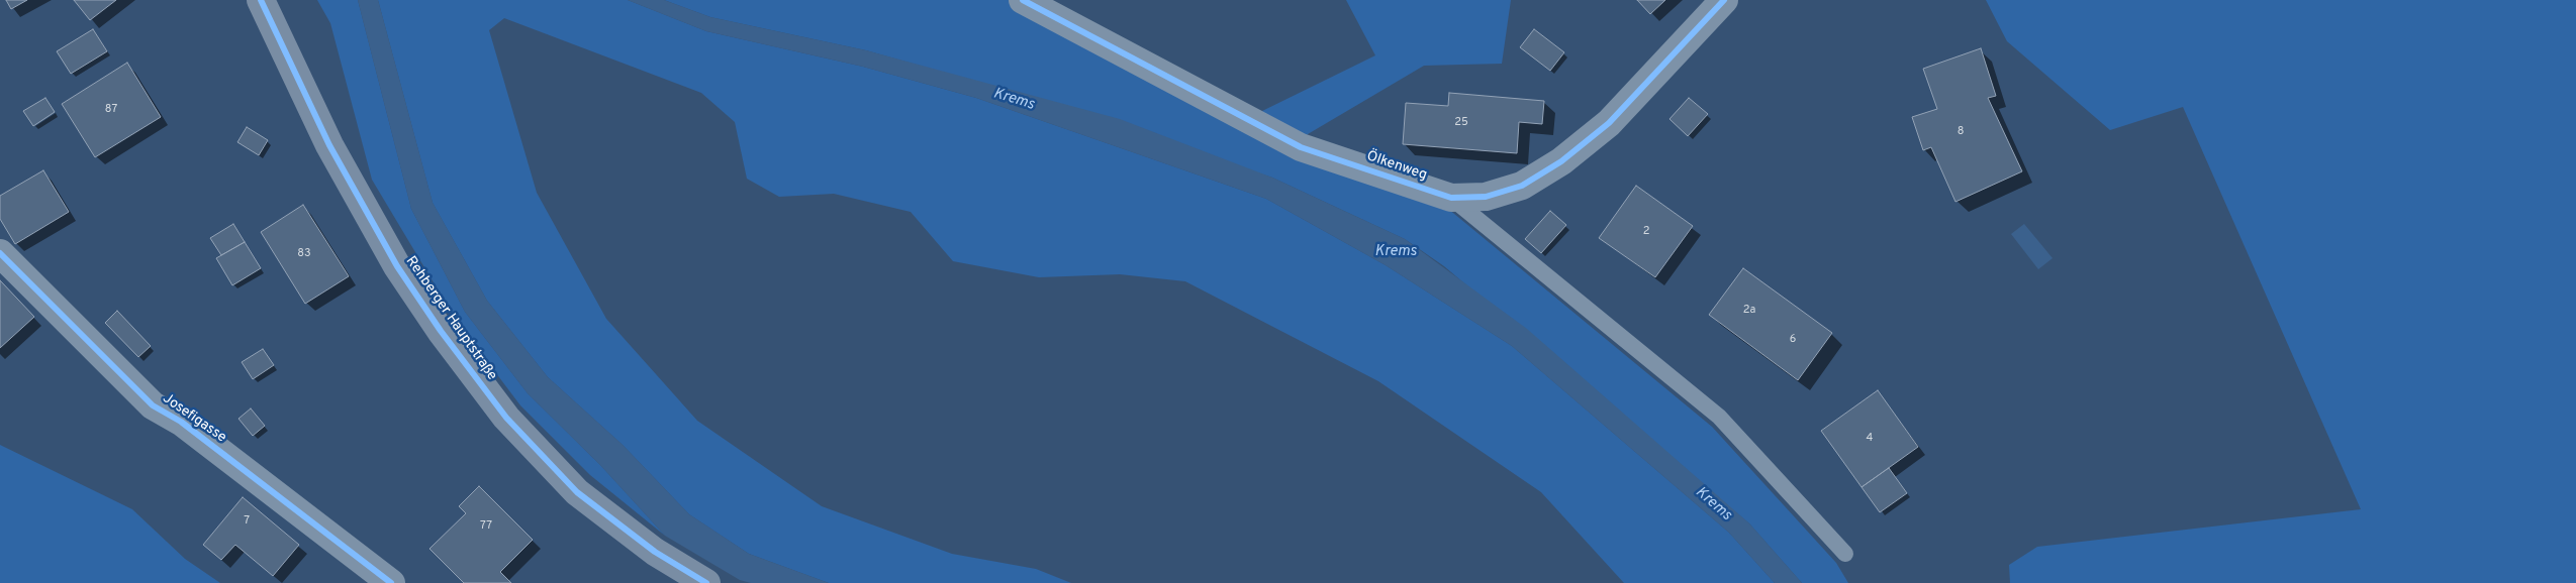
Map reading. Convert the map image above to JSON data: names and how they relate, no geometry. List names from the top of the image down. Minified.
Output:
{"streets":{"main road":["Rehberger Hauptstraße"],"street":["Ölkenweg","Josefigasse"]},"water":["Krems"],"house_numbers":["87","25","8","2","83","2a","6","4","7","77"]}
